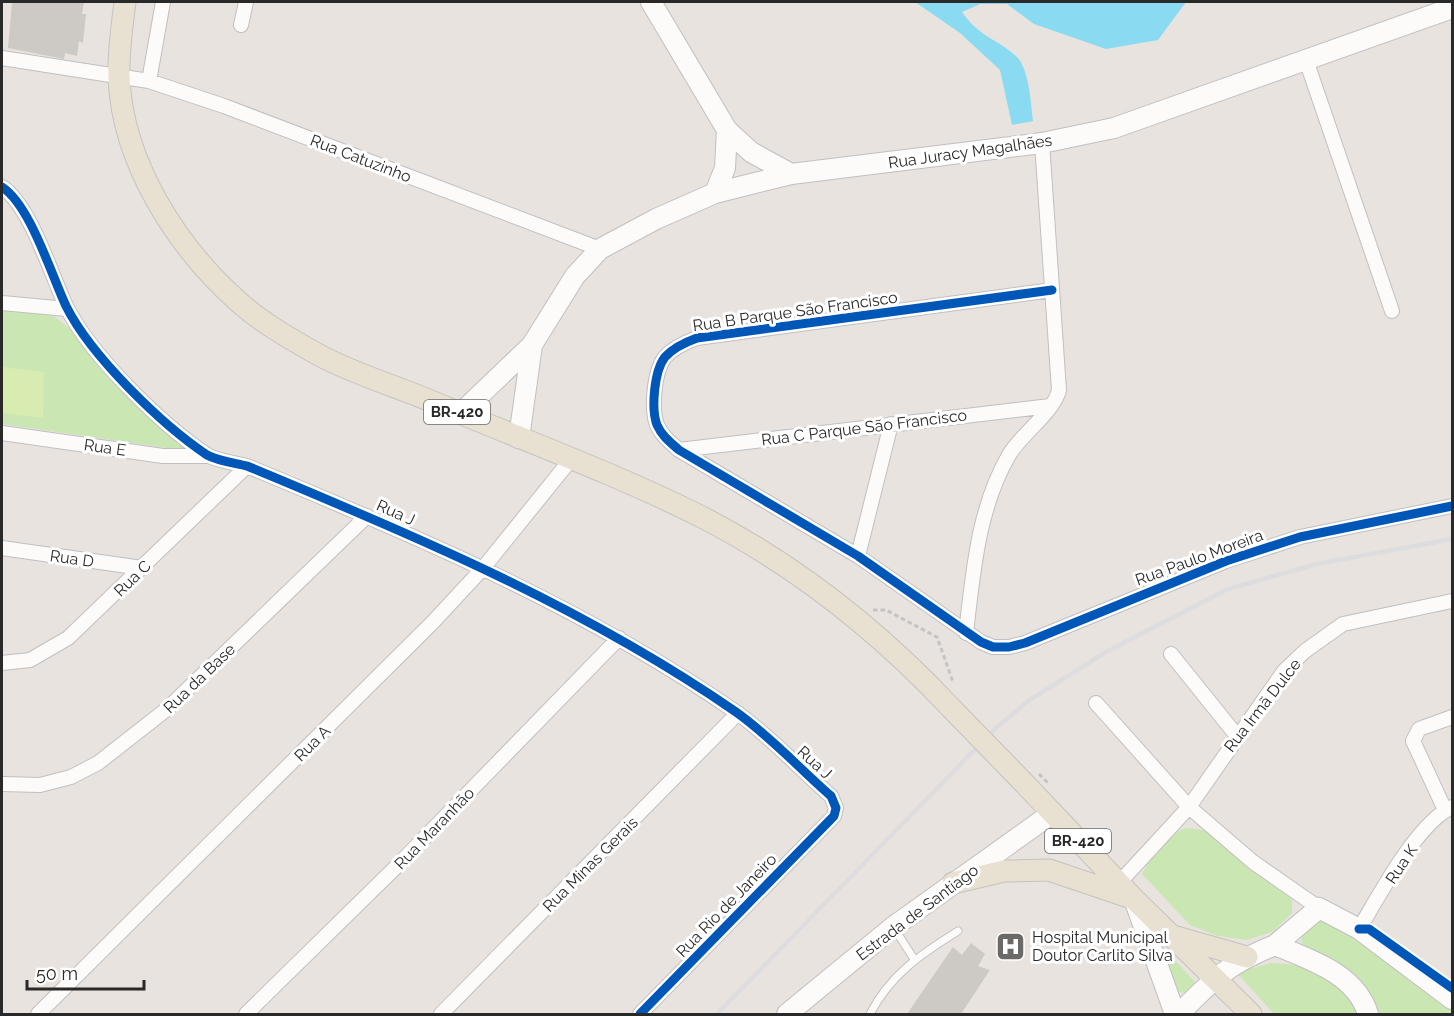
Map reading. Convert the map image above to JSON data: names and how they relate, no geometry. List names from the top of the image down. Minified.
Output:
{"streets":{"main road":["BR-420"],"street":["Rua Juracy Magalhães","Rua Catuzinho","Rua B Parque São Francisco","Rua C Parque São Francisco","Rua E","Rua J","Rua Paulo Moreira","Rua D","Rua C","Rua da Base","Rua Irmã Dulce","Rua A","Rua Maranhão","Rua Minas Gerais","Rua K","Rua Rio de Janeiro","Estrada de Santiago"]},"crossings":[["Rua Juracy Magalhães","Rua Catuzinho"],["Rua Catuzinho","BR-420"],["Rua B Parque São Francisco","Rua C Parque São Francisco"],["Rua B Parque São Francisco","Rua Paulo Moreira"],["BR-420","Rua Irmã Dulce"],["BR-420","Rua A"],["BR-420","Estrada de Santiago"],["Rua E","Rua J"],["Rua J","Rua C"],["Rua J","Rua da Base"],["Rua J","Rua A"],["Rua J","Rua Maranhão"],["Rua J","Rua Minas Gerais"],["Rua J","Rua Rio de Janeiro"],["Rua D","Rua C"]],"places":{"hospital":["Hospital Municipal Doutor Carlito Silva"]},"scale_bar":"50 m"}
